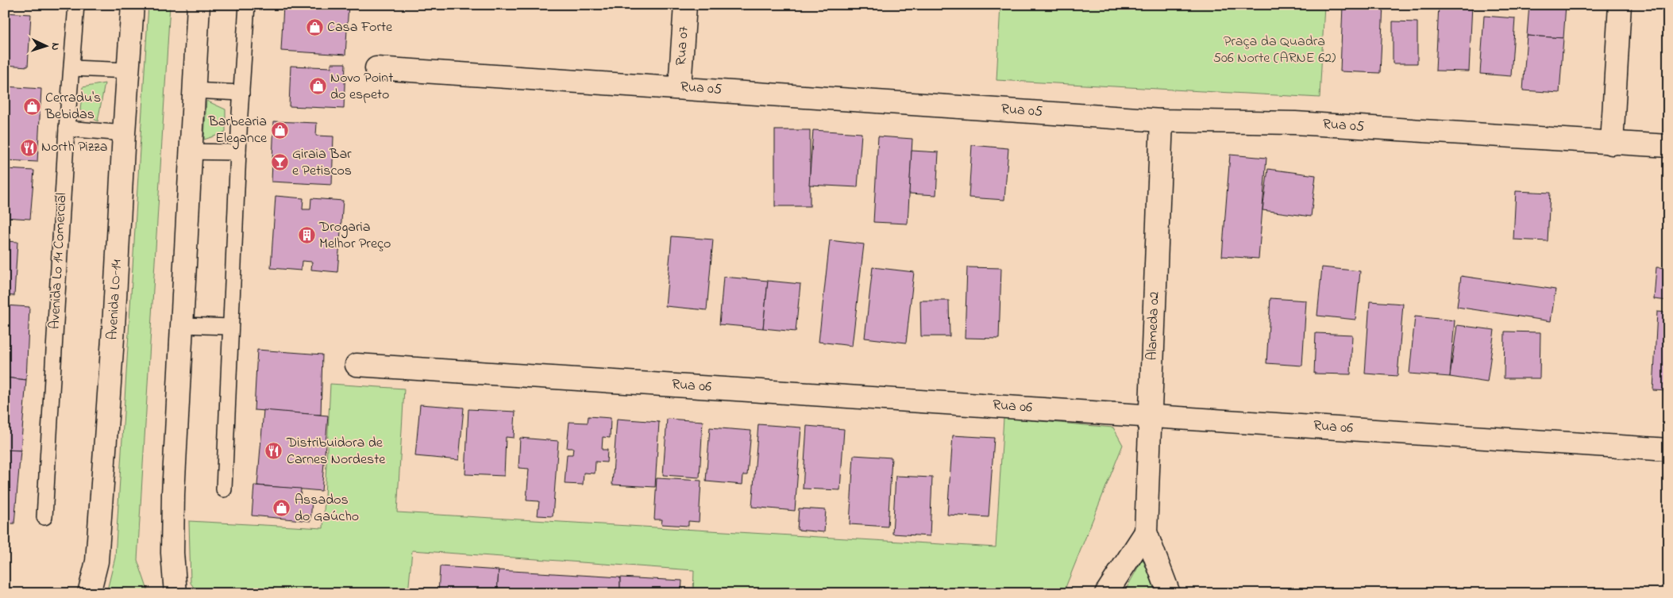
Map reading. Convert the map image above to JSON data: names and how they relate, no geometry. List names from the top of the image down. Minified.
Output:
{"streets":{"street":["Rua 07","Rua 05","Avenida LO-14","Alameda 02","Rua 06"],"lane":["Avenida Lo 14 Comercial"]},"crossings":[["Rua 07","Rua 05"],["Rua 05","Alameda 02"],["Alameda 02","Rua 06"]],"parks":["Praça da Quadra 506 Norte (ARNE 62)"],"places":{"shop":["Casa Forte","Novo Point do espeto","Cerradu's Bebidas","Barbearia Elegance","Assados do Gaúcho"],"restaurant":["North Pizza","Distribuidora de Carnes Nordeste"],"bar":["Giraia Bar e Petiscos"],"building":["Drogaria Melhor Preço"]},"north":"right"}
